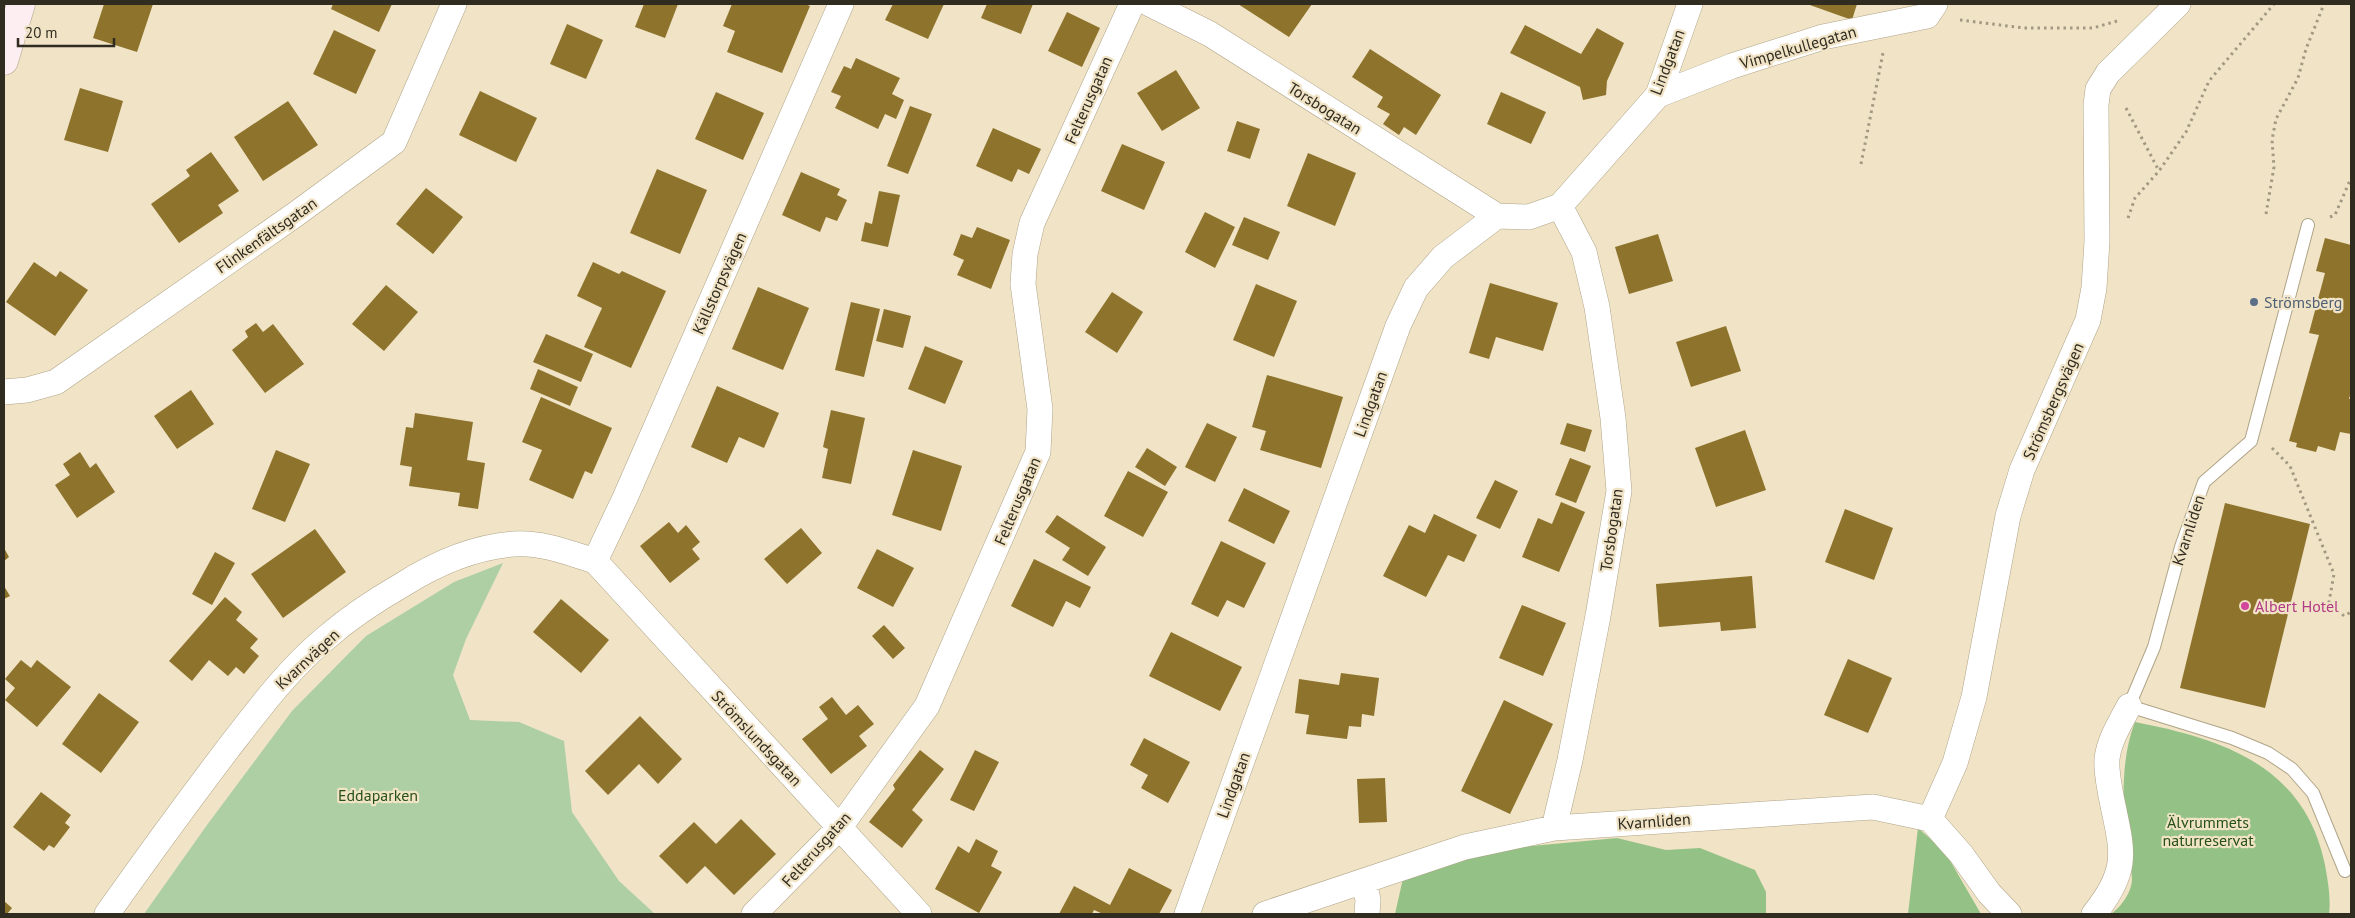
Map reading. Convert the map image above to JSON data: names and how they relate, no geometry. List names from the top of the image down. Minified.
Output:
{"streets":{"street":["Vimpelkullegatan","Lindgatan","Felterusgatan","Torsbogatan","Flinkenfältsgatan","Källstorpsvägen","Strömsbergsvägen","Kvarnliden","Kvarnvägen","Strömslundsgatan"]},"crossings":[["Vimpelkullegatan","Lindgatan"],["Lindgatan","Torsbogatan"],["Felterusgatan","Strömslundsgatan"],["Torsbogatan","Kvarnliden"],["Källstorpsvägen","Kvarnvägen"],["Källstorpsvägen","Strömslundsgatan"],["Strömsbergsvägen","Kvarnliden"],["Kvarnvägen","Strömslundsgatan"]],"parks":["Eddaparken","Älvrummets naturreservat"],"places":["Strömsberg","Albert Hotel"],"scale_bar":"20 m"}
